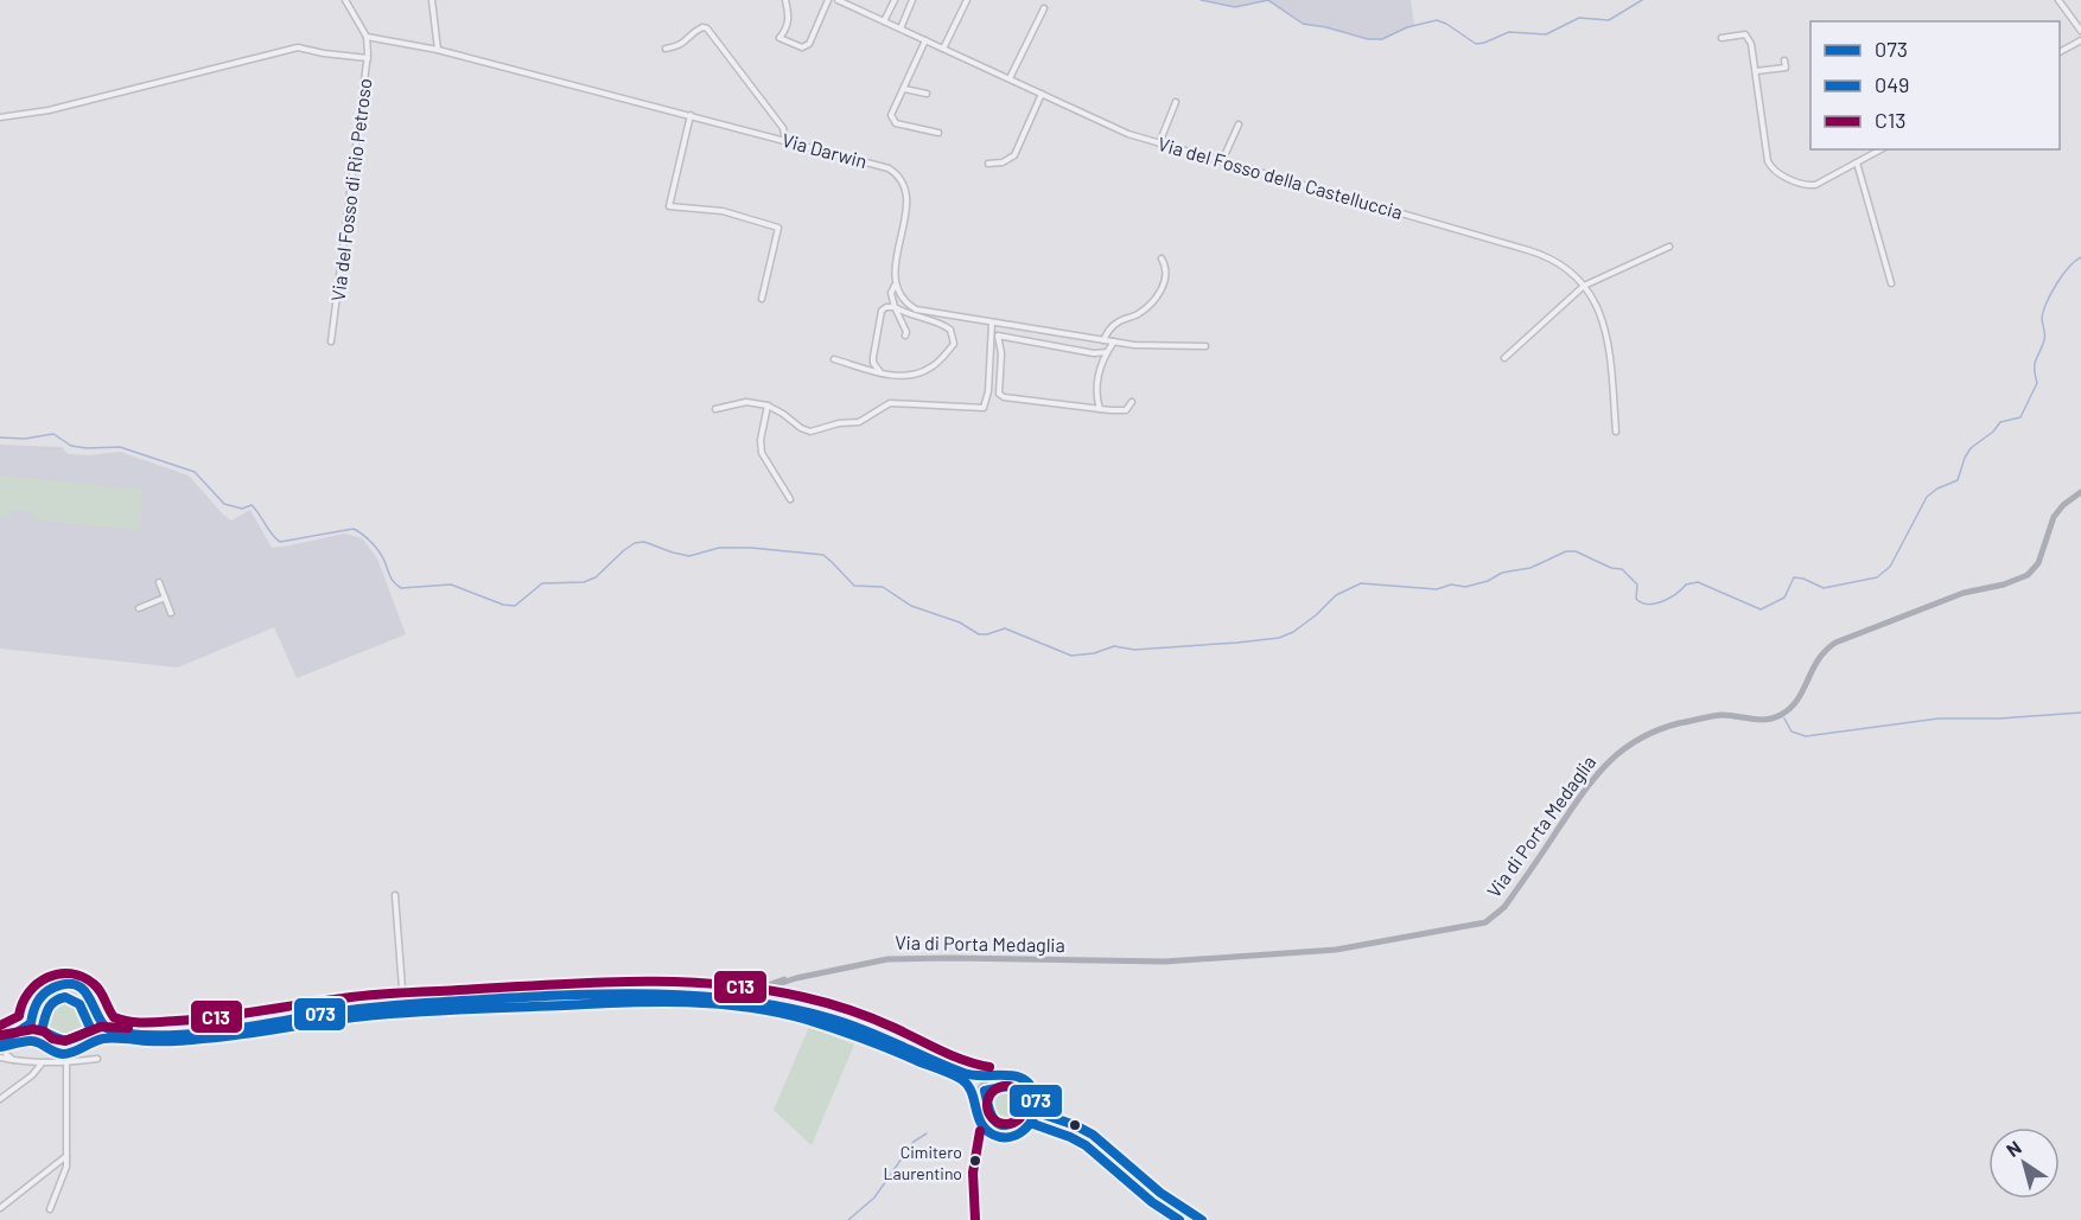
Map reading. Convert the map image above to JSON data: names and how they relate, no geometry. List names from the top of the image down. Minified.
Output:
{"streets":{"main road":["Via di Porta Medaglia"],"street":["Via Darwin","Via del Fosso della Castelluccia","Via del Fosso di Rio Petroso"]},"crossings":[["Via Darwin","Via del Fosso di Rio Petroso"]],"places":["Cimitero Laurentino"],"lines":["transit line C13","transit line 073","transit line 049"],"legend":["073","049","C13"],"north":"top left"}
